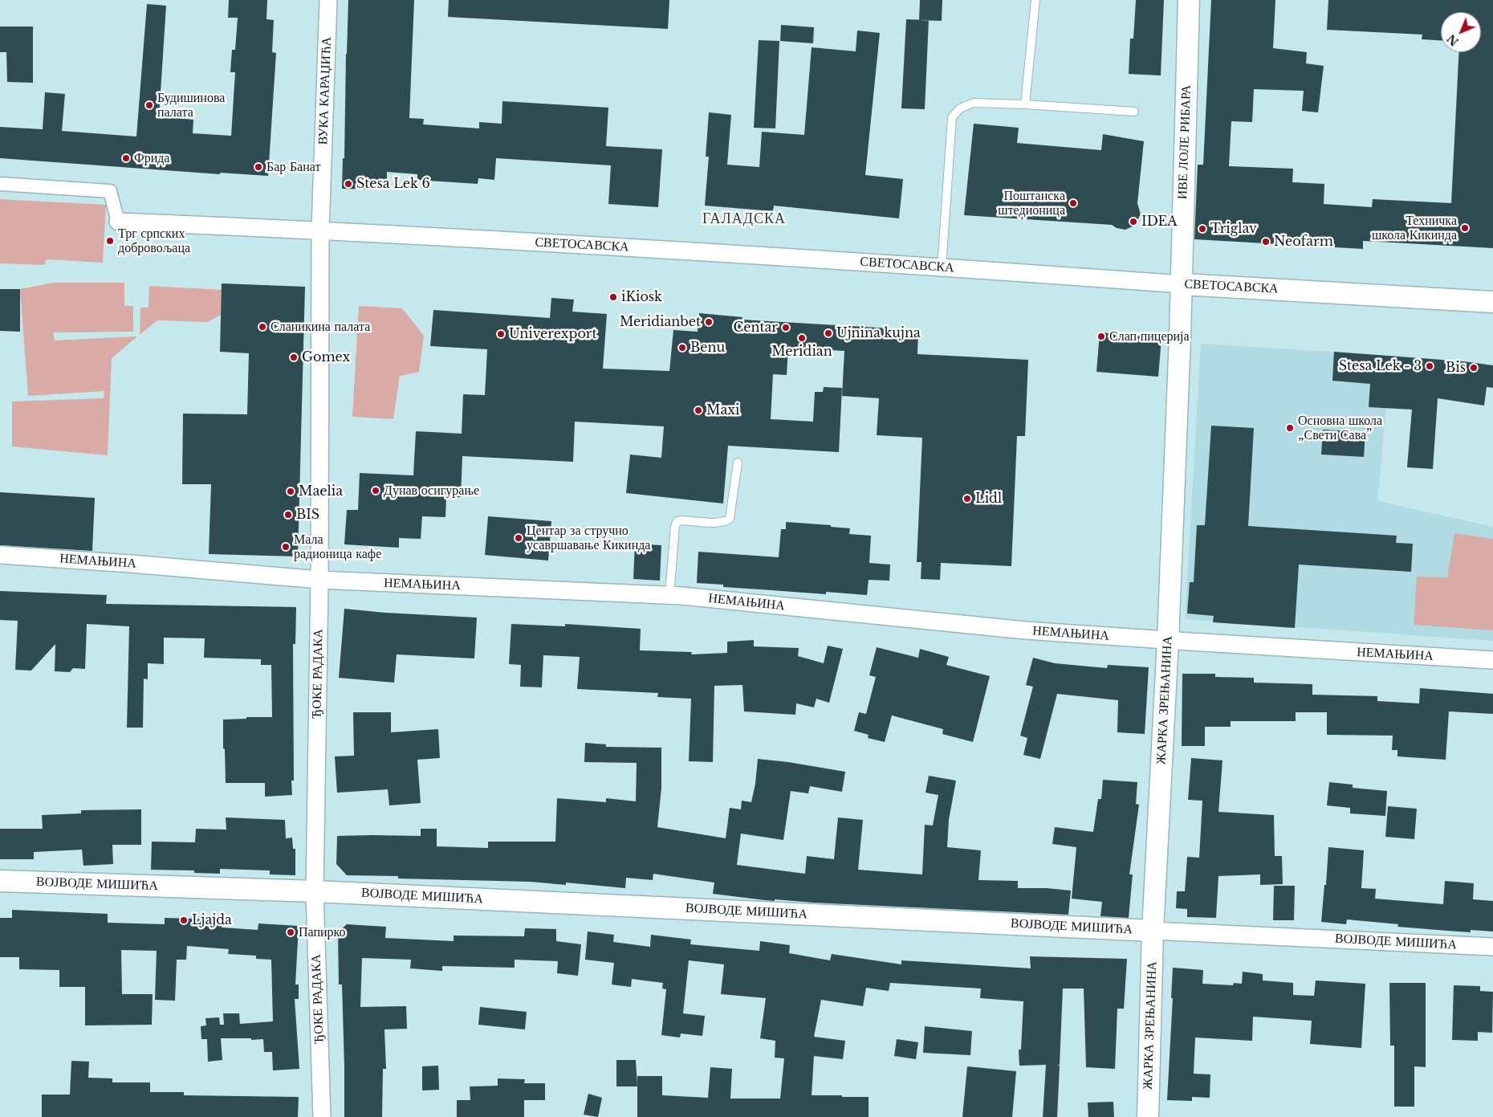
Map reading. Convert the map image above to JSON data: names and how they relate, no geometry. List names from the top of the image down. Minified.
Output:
{"streets":{"street":["ВУКА КАРАЏИЋА","ИВЕ ЛОЛЕ РИБАРА","СВЕТОСАВСКА","НЕМАЊИНА","ЂОКЕ РАДАКА","ЖАРКА ЗРЕЊАНИНА","ВОЈВОДЕ МИШИЋА"]},"crossings":[["ВУКА КАРАЏИЋА","СВЕТОСАВСКА"],["ВУКА КАРАЏИЋА","ЂОКЕ РАДАКА"],["ИВЕ ЛОЛЕ РИБАРА","СВЕТОСАВСКА"],["ИВЕ ЛОЛЕ РИБАРА","ЖАРКА ЗРЕЊАНИНА"],["СВЕТОСАВСКА","ЂОКЕ РАДАКА"],["СВЕТОСАВСКА","ЖАРКА ЗРЕЊАНИНА"],["НЕМАЊИНА","ЂОКЕ РАДАКА"],["НЕМАЊИНА","ЖАРКА ЗРЕЊАНИНА"],["ЂОКЕ РАДАКА","ВОЈВОДЕ МИШИЋА"],["ЖАРКА ЗРЕЊАНИНА","ВОЈВОДЕ МИШИЋА"]],"districts":["ГАЛАДСКА"],"places":["Будишинова палата","Фрида","Бар Банат","Stesa Lek 6","Поштанска штедионица","IDEA","Техничка школа Кикинда","Triglav","Трг српских добровољаца","Neofarm","iKiosk","Meridianbet","Сланикина палата","Centar","Ujnina kujna","Univerexport","Слап пицерија","Meridian","Benu","Gomex","Stesa Lek - 3","Bis","Maxi","Основна школа „Свети Сава”","Дунав осигурање","Maelia","Lidl","BIS","Центар за стручно усавршавање Кикинда","Мала радионица кафе","Ljajda","Папирко"],"north":"bottom left"}
